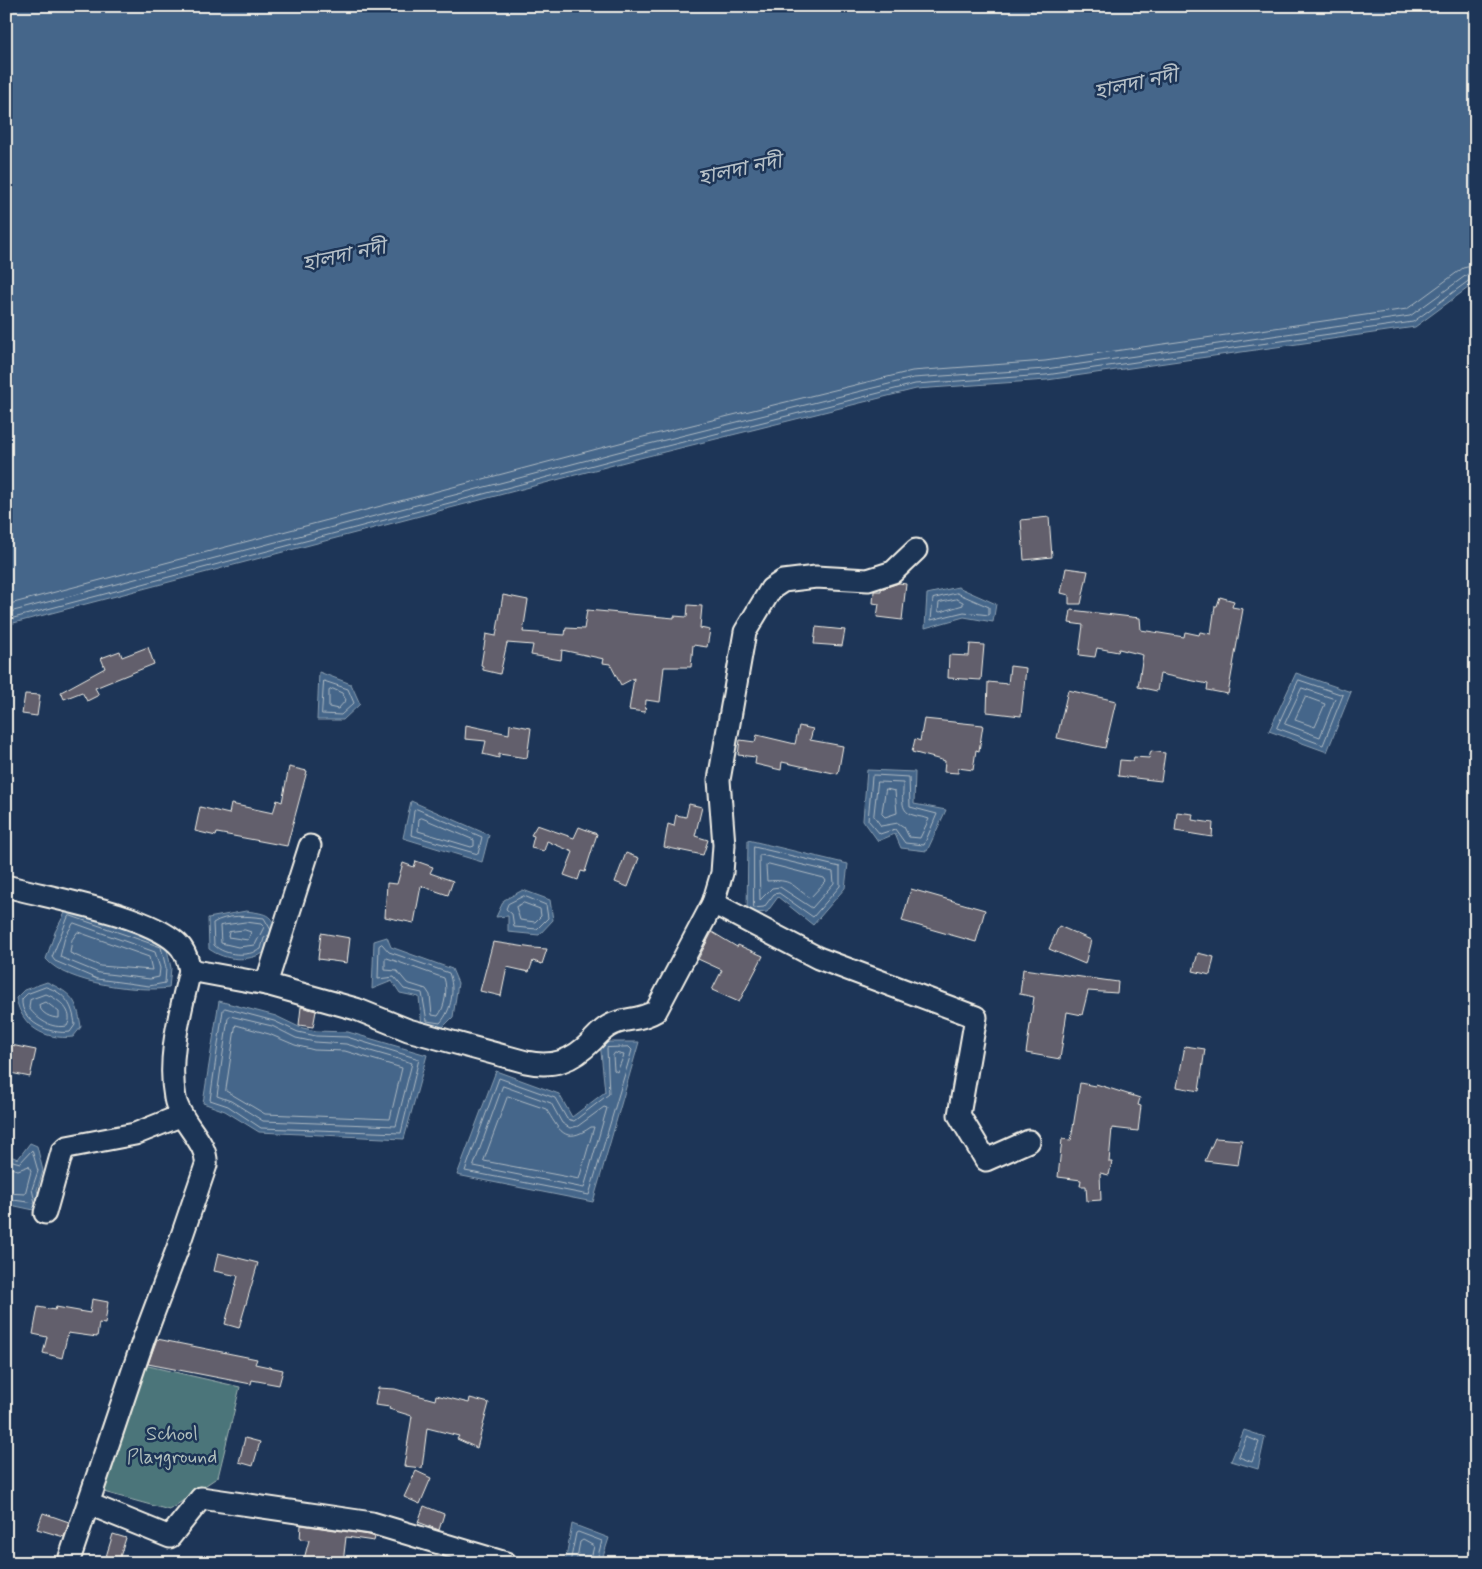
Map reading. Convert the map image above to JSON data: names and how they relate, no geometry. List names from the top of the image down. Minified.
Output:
{"water":["হালদা নদী"],"parks":["School Playground"]}
